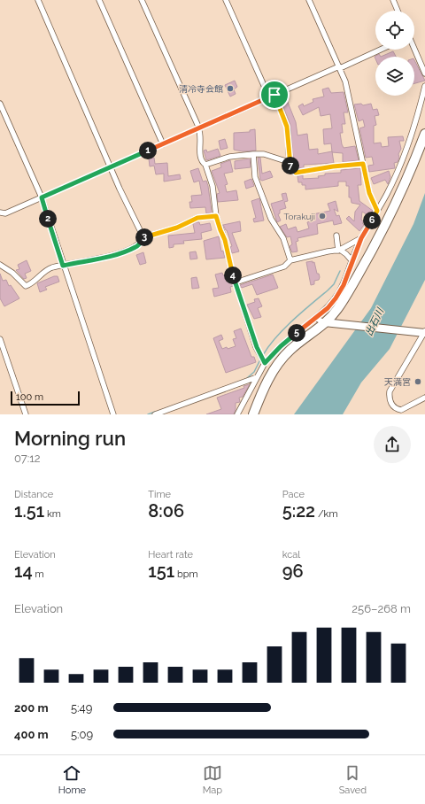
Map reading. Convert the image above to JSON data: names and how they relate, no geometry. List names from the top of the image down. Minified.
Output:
{"water":["出石川"],"places":["清冷寺会館","Torakuji","天満宮"],"scale_bar":"100 m","page":{"pins":["1","7","2","6","3","4","5"],"scale":"100 m","heading":["Morning run","07:12"],"stats":[["Distance","1.51 km"],["Time","8:06"],["Pace","5:22 /km"],["Elevation","14 m"],["Heart rate","151 bpm"],["kcal","96"]],"chart":["Elevation","256–268 m"],"list":[{"name":"200 m","note":"5:49"},{"name":"400 m","note":"5:09"}],"tabs":["Home","Map","Saved"]}}
